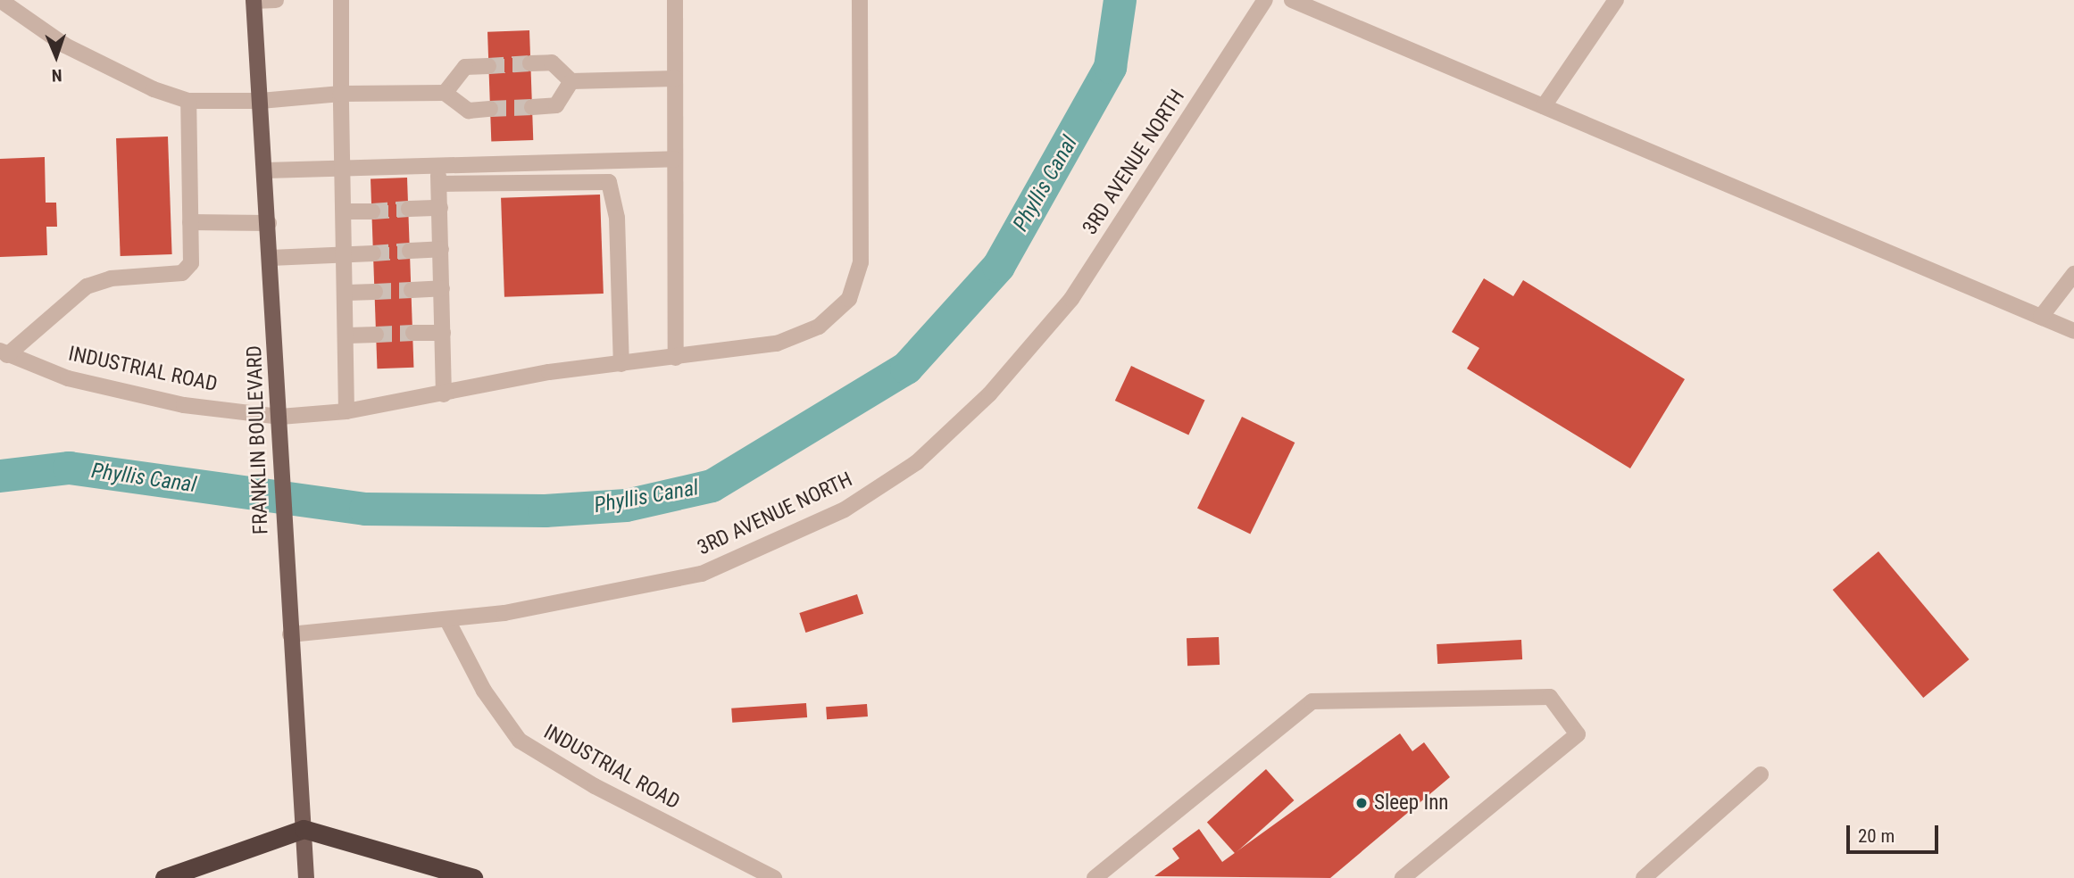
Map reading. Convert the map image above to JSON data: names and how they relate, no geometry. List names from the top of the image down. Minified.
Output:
{"streets":{"main road":["FRANKLIN BOULEVARD"],"street":["3RD AVENUE NORTH","INDUSTRIAL ROAD"]},"crossings":[["3RD AVENUE NORTH","INDUSTRIAL ROAD"],["3RD AVENUE NORTH","FRANKLIN BOULEVARD"],["INDUSTRIAL ROAD","FRANKLIN BOULEVARD"]],"water":["Phyllis Canal"],"places":["Sleep Inn"],"scale_bar":"20 m","north":"bottom"}
